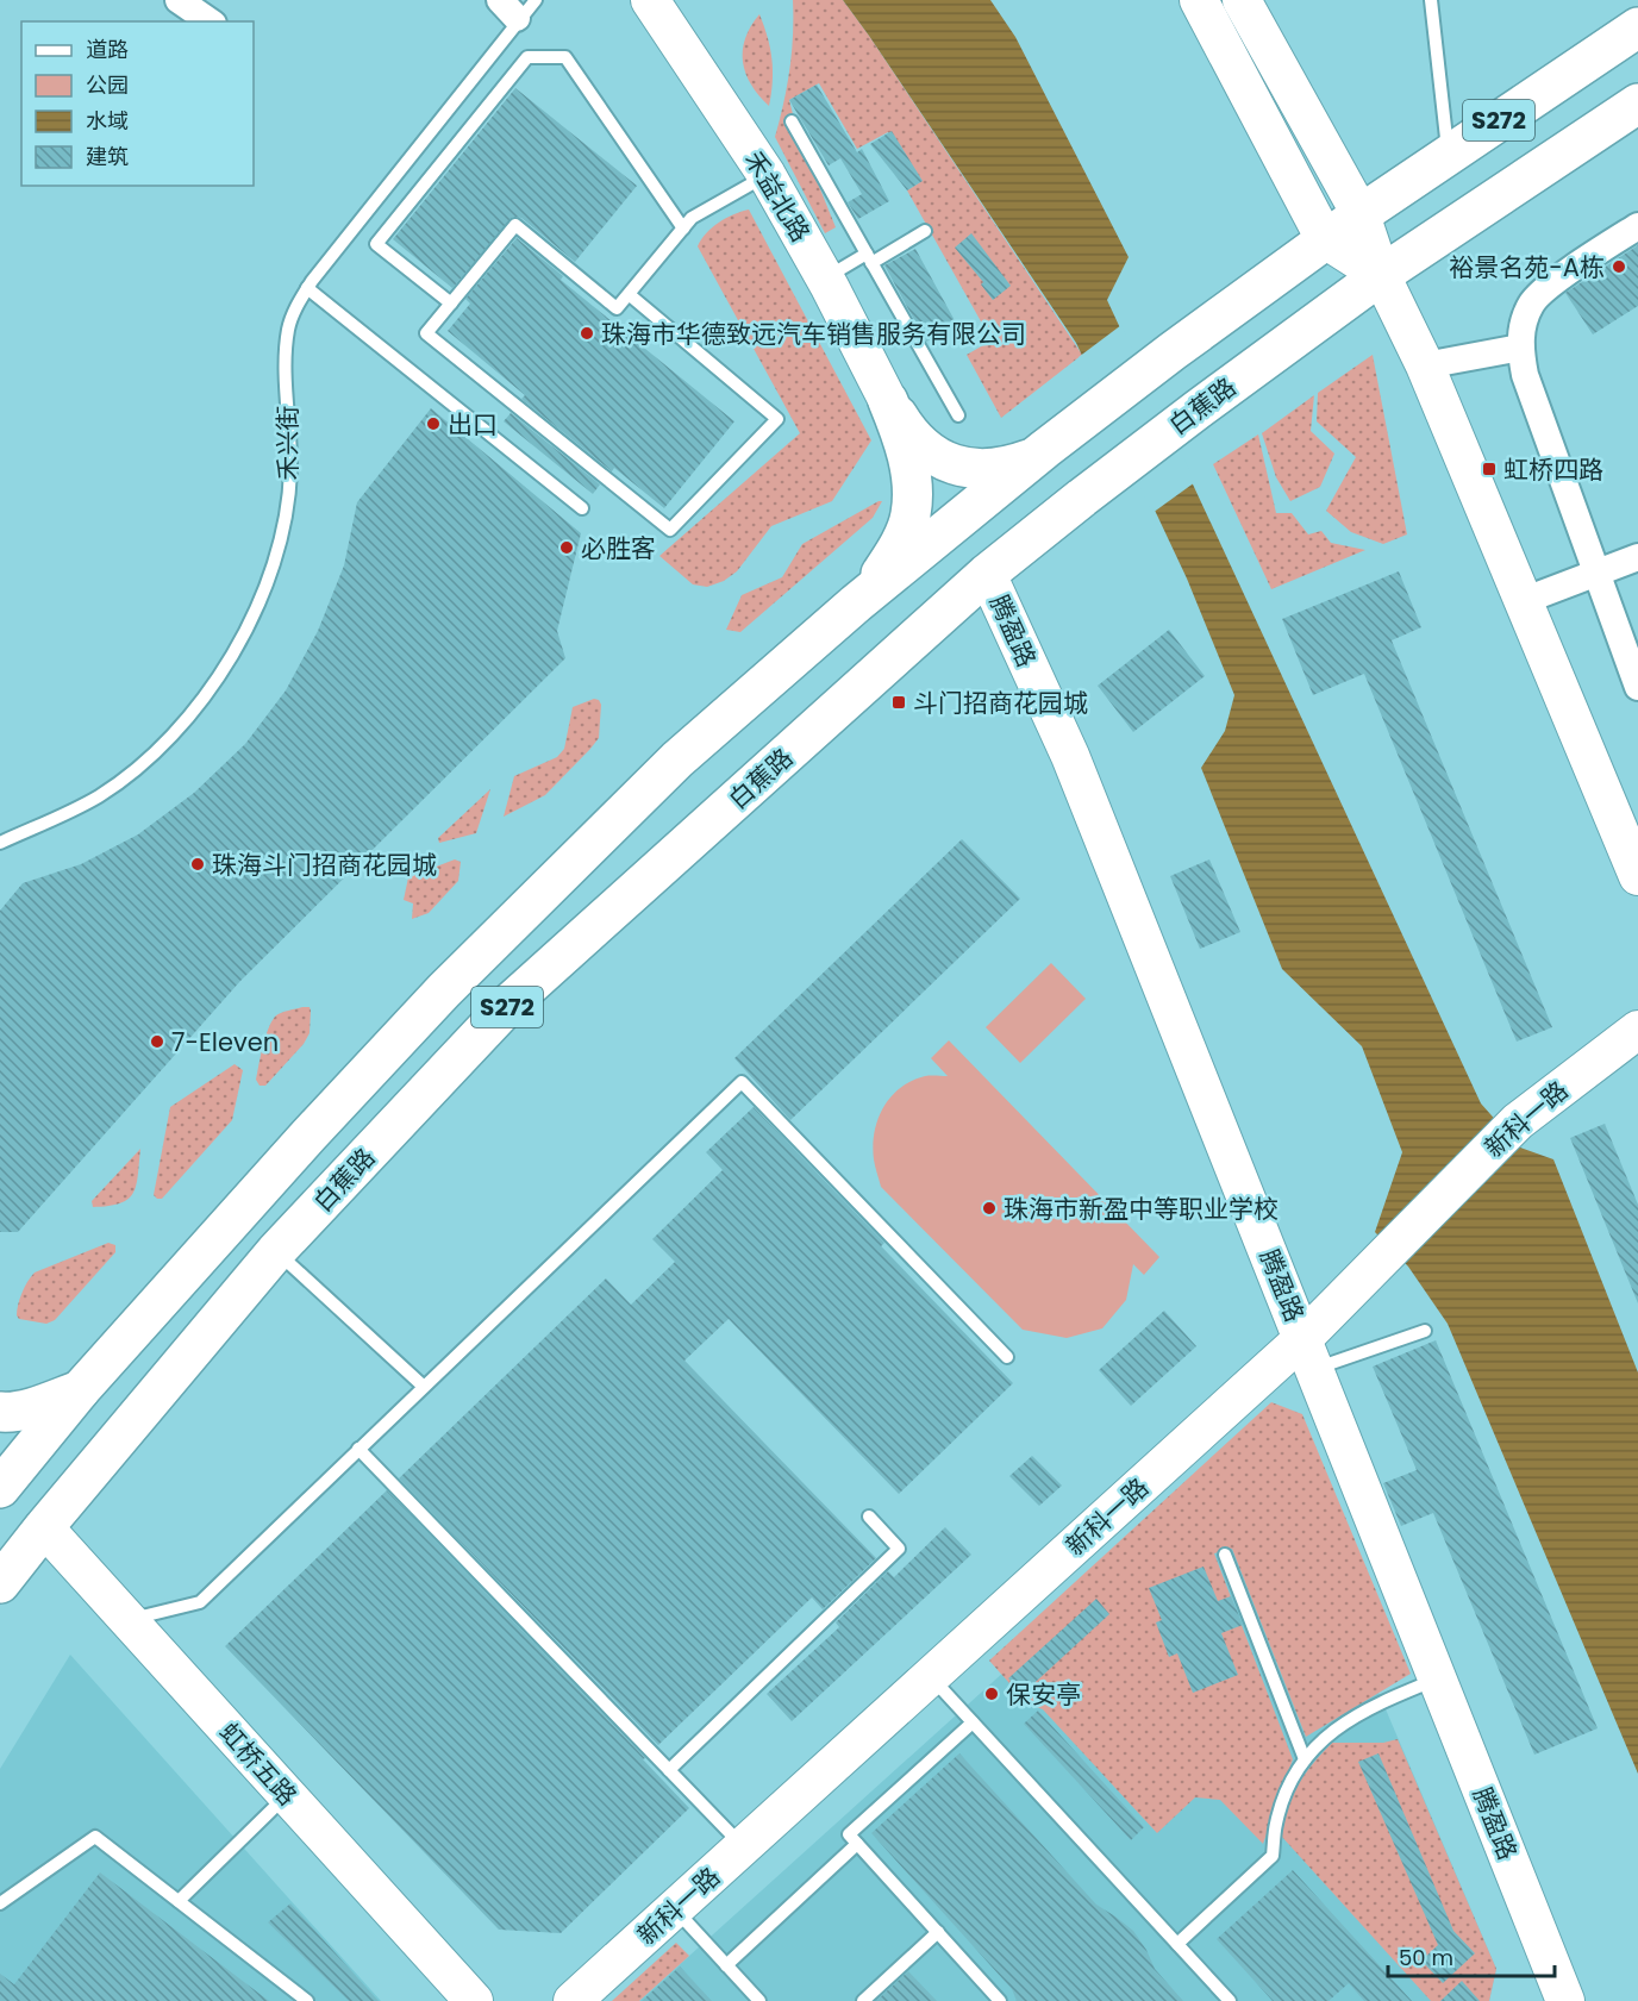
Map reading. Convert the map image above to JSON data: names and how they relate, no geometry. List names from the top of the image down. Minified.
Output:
{"streets":{"main road":["S272","白蕉路"],"street":["禾益北路","腾盈路","新科一路","虹桥五路"],"lane":["禾兴街"]},"crossings":[["白蕉路","腾盈路"],["白蕉路","虹桥五路"],["腾盈路","新科一路"]],"places":{"other":["裕景名苑-A栋","珠海市华德致远汽车销售服务有限公司","出口","必胜客","珠海斗门招商花园城","7-Eleven","珠海市新盈中等职业学校","保安亭"],"transit":["虹桥四路","斗门招商花园城"]},"legend":["道路","公园","水域","建筑"],"scale_bar":"50 m"}
